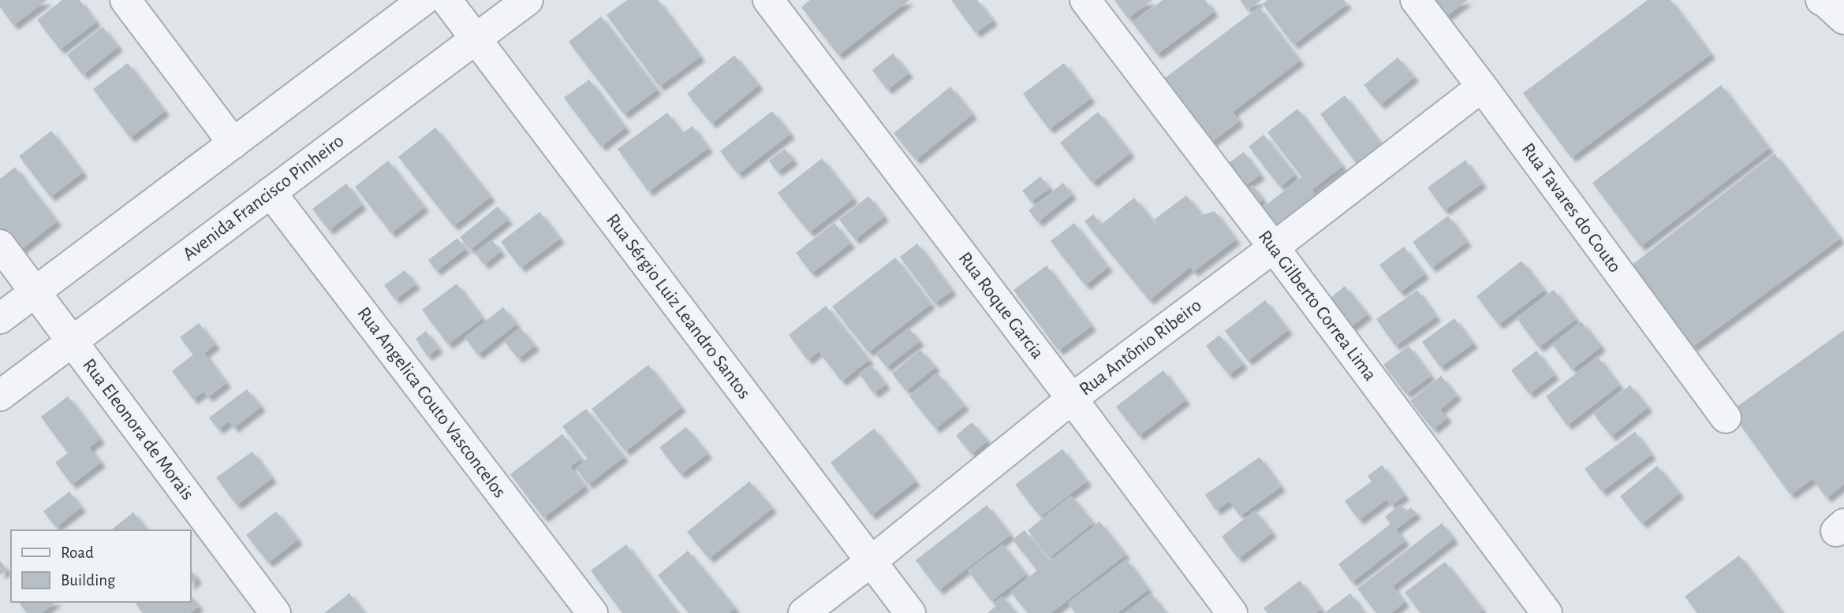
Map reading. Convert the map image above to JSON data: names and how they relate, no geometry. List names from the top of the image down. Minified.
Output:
{"streets":{"street":["Avenida Francisco Pinheiro","Rua Tavares do Couto","Rua Roque Garcia","Rua Gilberto Correa Lima","Rua Sérgio Luiz Leandro Santos","Rua Antônio Ribeiro","Rua Angelica Couto Vasconcelos","Rua Eleonora de Morais"]},"crossings":[["Avenida Francisco Pinheiro","Rua Sérgio Luiz Leandro Santos"],["Avenida Francisco Pinheiro","Rua Angelica Couto Vasconcelos"],["Avenida Francisco Pinheiro","Rua Eleonora de Morais"],["Rua Tavares do Couto","Rua Antônio Ribeiro"],["Rua Roque Garcia","Rua Antônio Ribeiro"],["Rua Gilberto Correa Lima","Rua Antônio Ribeiro"],["Rua Sérgio Luiz Leandro Santos","Rua Antônio Ribeiro"]],"legend":["Road","Building"]}
